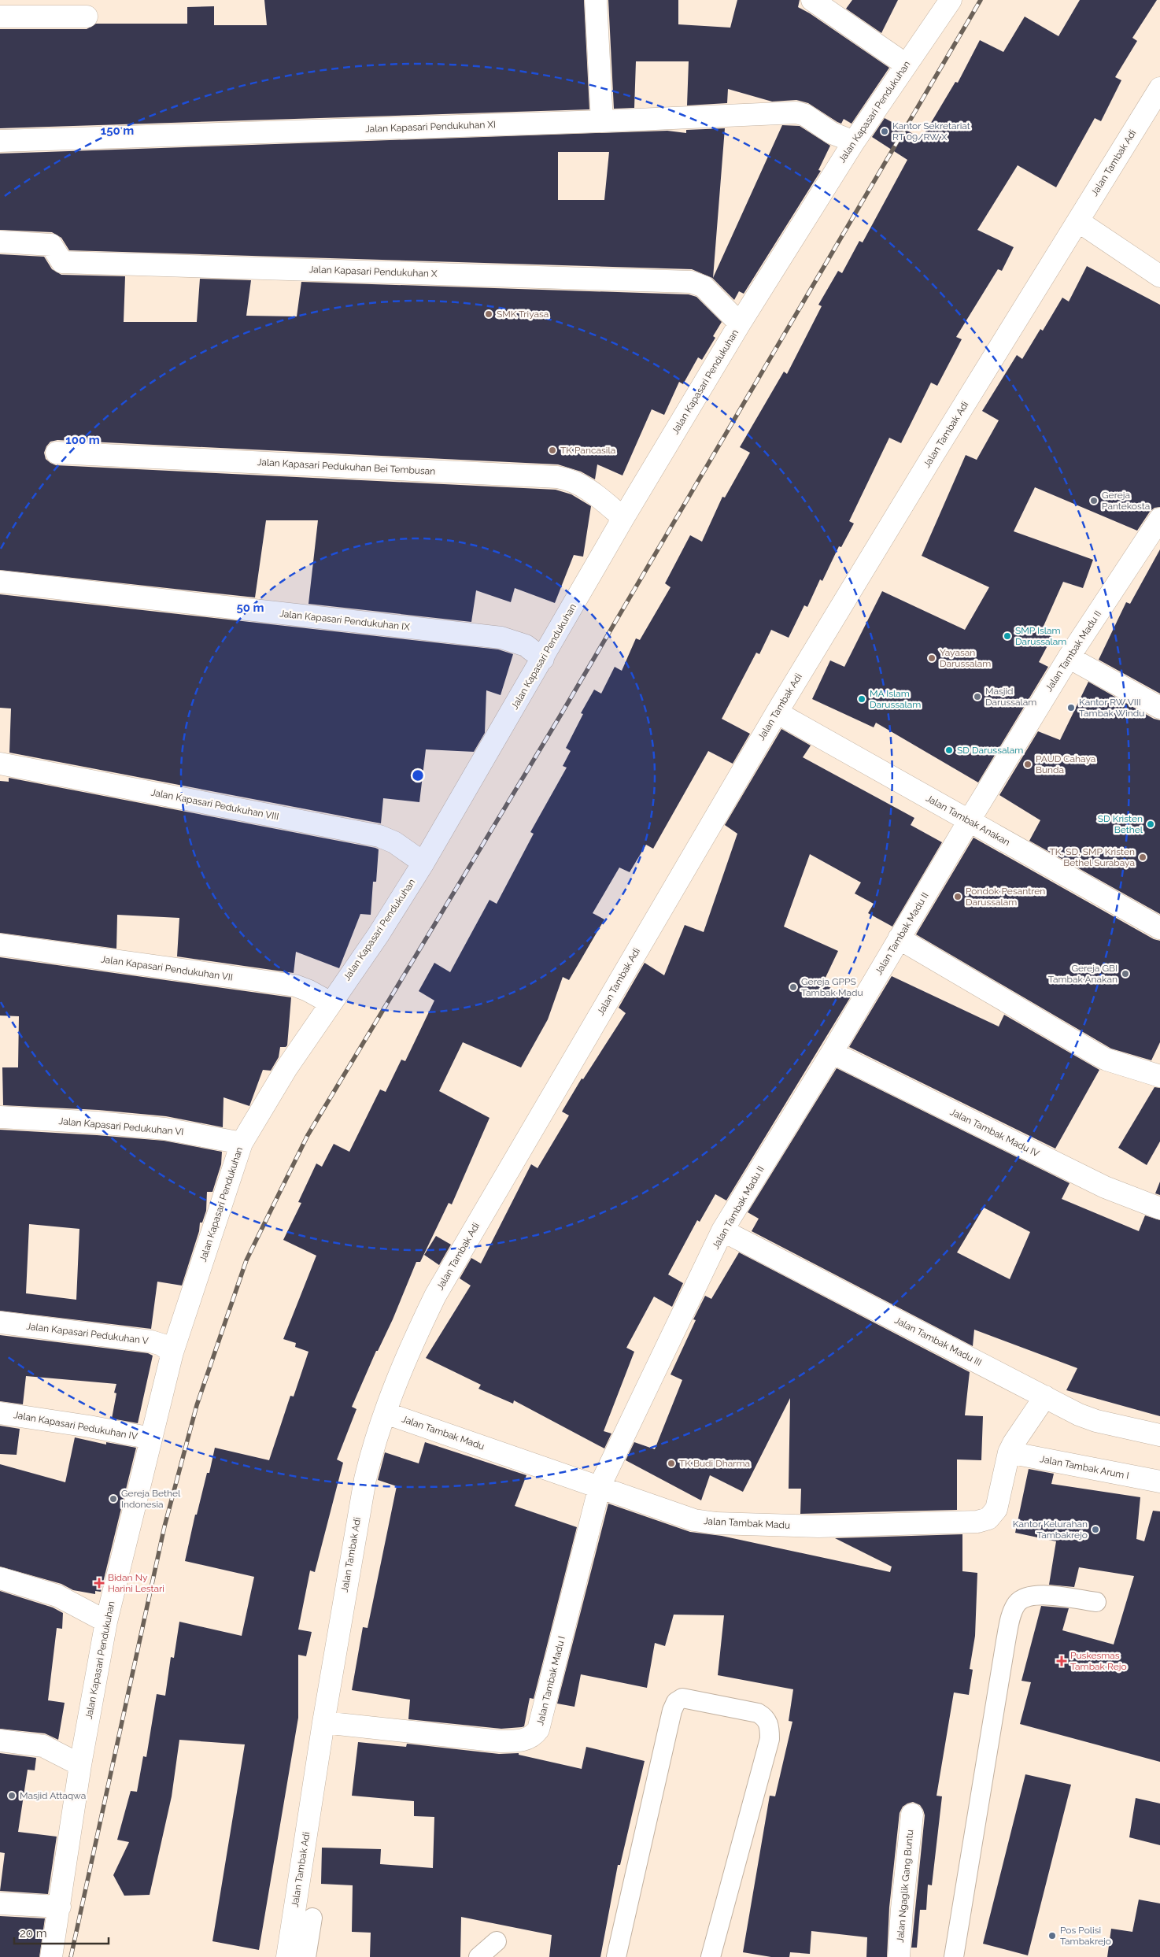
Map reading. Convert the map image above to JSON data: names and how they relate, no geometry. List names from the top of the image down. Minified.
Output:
{"streets":{"street":["Jalan Kapasari Pendukuhan","Jalan Kapasari Pendukuhan XI","Jalan Tambak Adi","Jalan Kapasari Pendukuhan X","Jalan Kapasari Pedukuhan Bei Tembusan","Jalan Kapasari Pendukuhan IX","Jalan Tambak Madu II","Jalan Kapasari Pedukuhan VIII","Jalan Tambak Anakan","Jalan Kapasari Pendukuhan VII","Jalan Kapasari Pedukuhan VI","Jalan Tambak Madu IV","Jalan Kapasari Pedukuhan V","Jalan Tambak Madu III","Jalan Kapasari Pedukuhan IV","Jalan Tambak Madu","Jalan Tambak Arum I","Jalan Tambak Madu I","Jalan Ngaglik Gang Buntu"]},"crossings":[["Jalan Kapasari Pendukuhan","Jalan Kapasari Pendukuhan XI"],["Jalan Kapasari Pendukuhan","Jalan Kapasari Pendukuhan X"],["Jalan Kapasari Pendukuhan","Jalan Kapasari Pedukuhan Bei Tembusan"],["Jalan Kapasari Pendukuhan","Jalan Kapasari Pendukuhan IX"],["Jalan Kapasari Pendukuhan","Jalan Kapasari Pedukuhan VIII"],["Jalan Kapasari Pendukuhan","Jalan Kapasari Pendukuhan VII"],["Jalan Kapasari Pendukuhan","Jalan Kapasari Pedukuhan VI"],["Jalan Kapasari Pendukuhan","Jalan Kapasari Pedukuhan V"],["Jalan Kapasari Pendukuhan","Jalan Kapasari Pedukuhan IV"],["Jalan Tambak Adi","Jalan Tambak Anakan"],["Jalan Tambak Adi","Jalan Tambak Madu"],["Jalan Tambak Adi","Jalan Tambak Madu I"],["Jalan Tambak Madu II","Jalan Tambak Anakan"],["Jalan Tambak Madu II","Jalan Tambak Madu IV"],["Jalan Tambak Madu II","Jalan Tambak Madu III"],["Jalan Tambak Madu II","Jalan Tambak Madu"],["Jalan Tambak Madu II","Jalan Tambak Madu I"],["Jalan Tambak Madu III","Jalan Tambak Madu"],["Jalan Tambak Madu","Jalan Tambak Arum I"],["Jalan Tambak Madu","Jalan Tambak Madu I"]],"places":{"other":["Kantor Sekretariat RT 09/RW X","SMK Triyasa","TK Pancasila","Gereja Pantekosta","SMP Islam Darussalam","Yayasan Darussalam","Masjid Darussalam","MA Islam Darussalam","Kantor RW VIII Tambak Windu","SD Darussalam","PAUD Cahaya Bunda","SD Kristen Bethel","TK, SD, SMP Kristen Bethel Surabaya","Pondok Pesantren Darussalam","Gereja GBI Tambak Anakan","Gereja GPPS Tambak Madu","TK Budi Dharma","Gereja Bethel Indonesia","Kantor Kelurahan Tambakrejo","Masjid Attaqwa","Pos Polisi Tambakrejo"],"health":["Bidan Ny Harini Lestari","Puskesmas Tambak Rejo"]},"scale_bar":"20 m","rings":["150 m","100 m","50 m"]}
